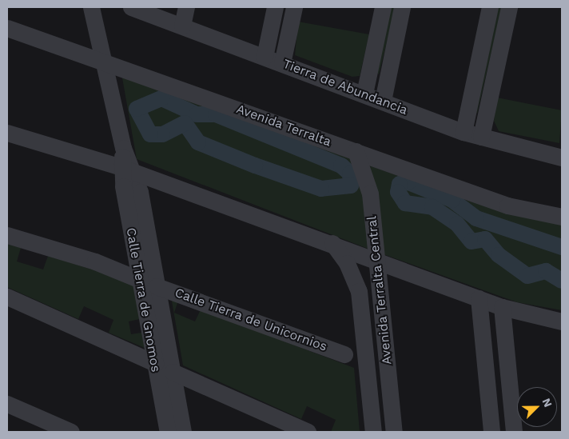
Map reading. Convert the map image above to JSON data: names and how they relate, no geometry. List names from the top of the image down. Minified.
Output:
{"streets":{"street":["Tierra de Abundancia","Avenida Terralta","Avenida Terralta Central","Calle Tierra de Gnomos","Calle Tierra de Unicornios"]},"crossings":[["Avenida Terralta","Avenida Terralta Central"],["Calle Tierra de Gnomos","Calle Tierra de Unicornios"]],"north":"top right"}
